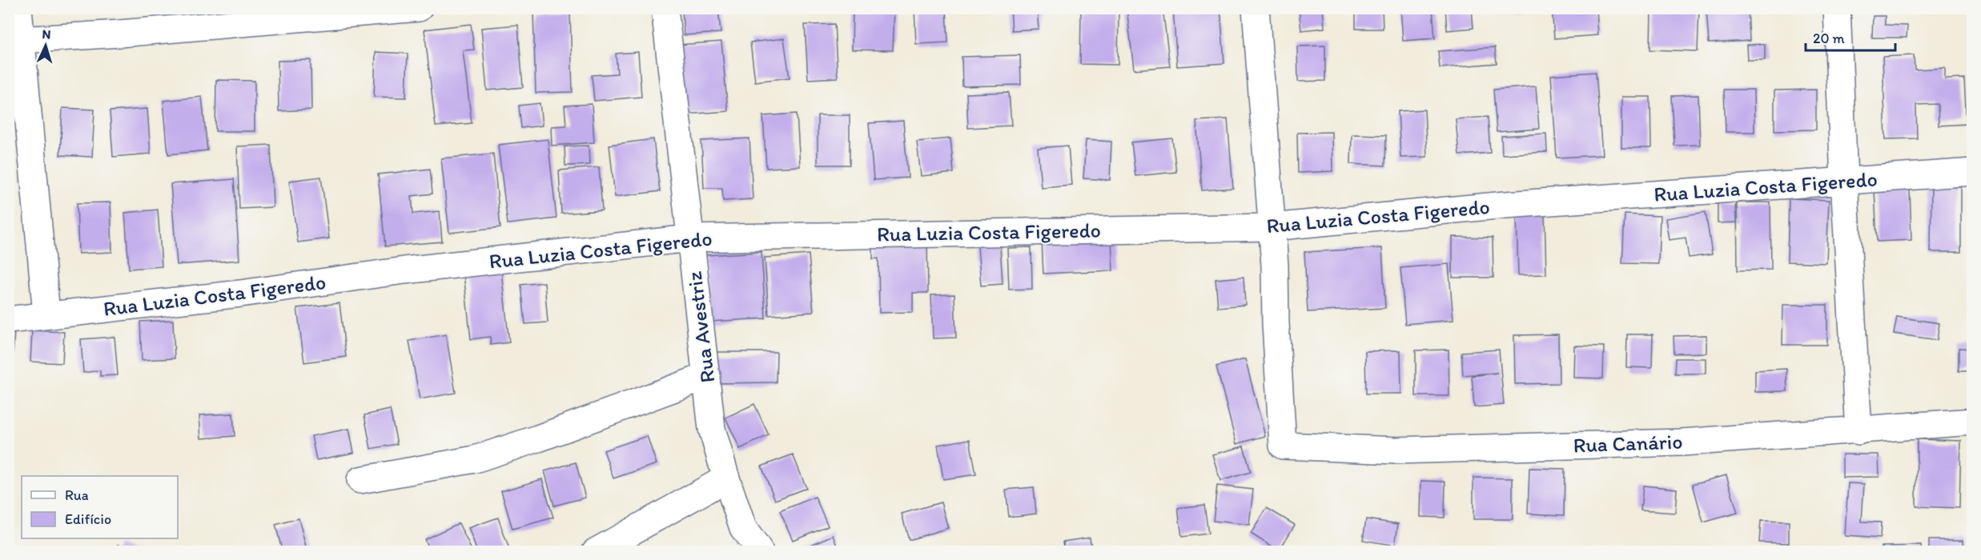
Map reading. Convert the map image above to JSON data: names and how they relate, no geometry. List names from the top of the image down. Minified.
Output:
{"streets":{"street":["Rua Luzia Costa Figeredo","Rua Avestriz","Rua Canário"]},"crossings":[["Rua Luzia Costa Figeredo","Rua Avestriz"],["Rua Luzia Costa Figeredo","Rua Canário"]],"legend":["Rua","Edifício"],"scale_bar":"20 m","north":"top"}
